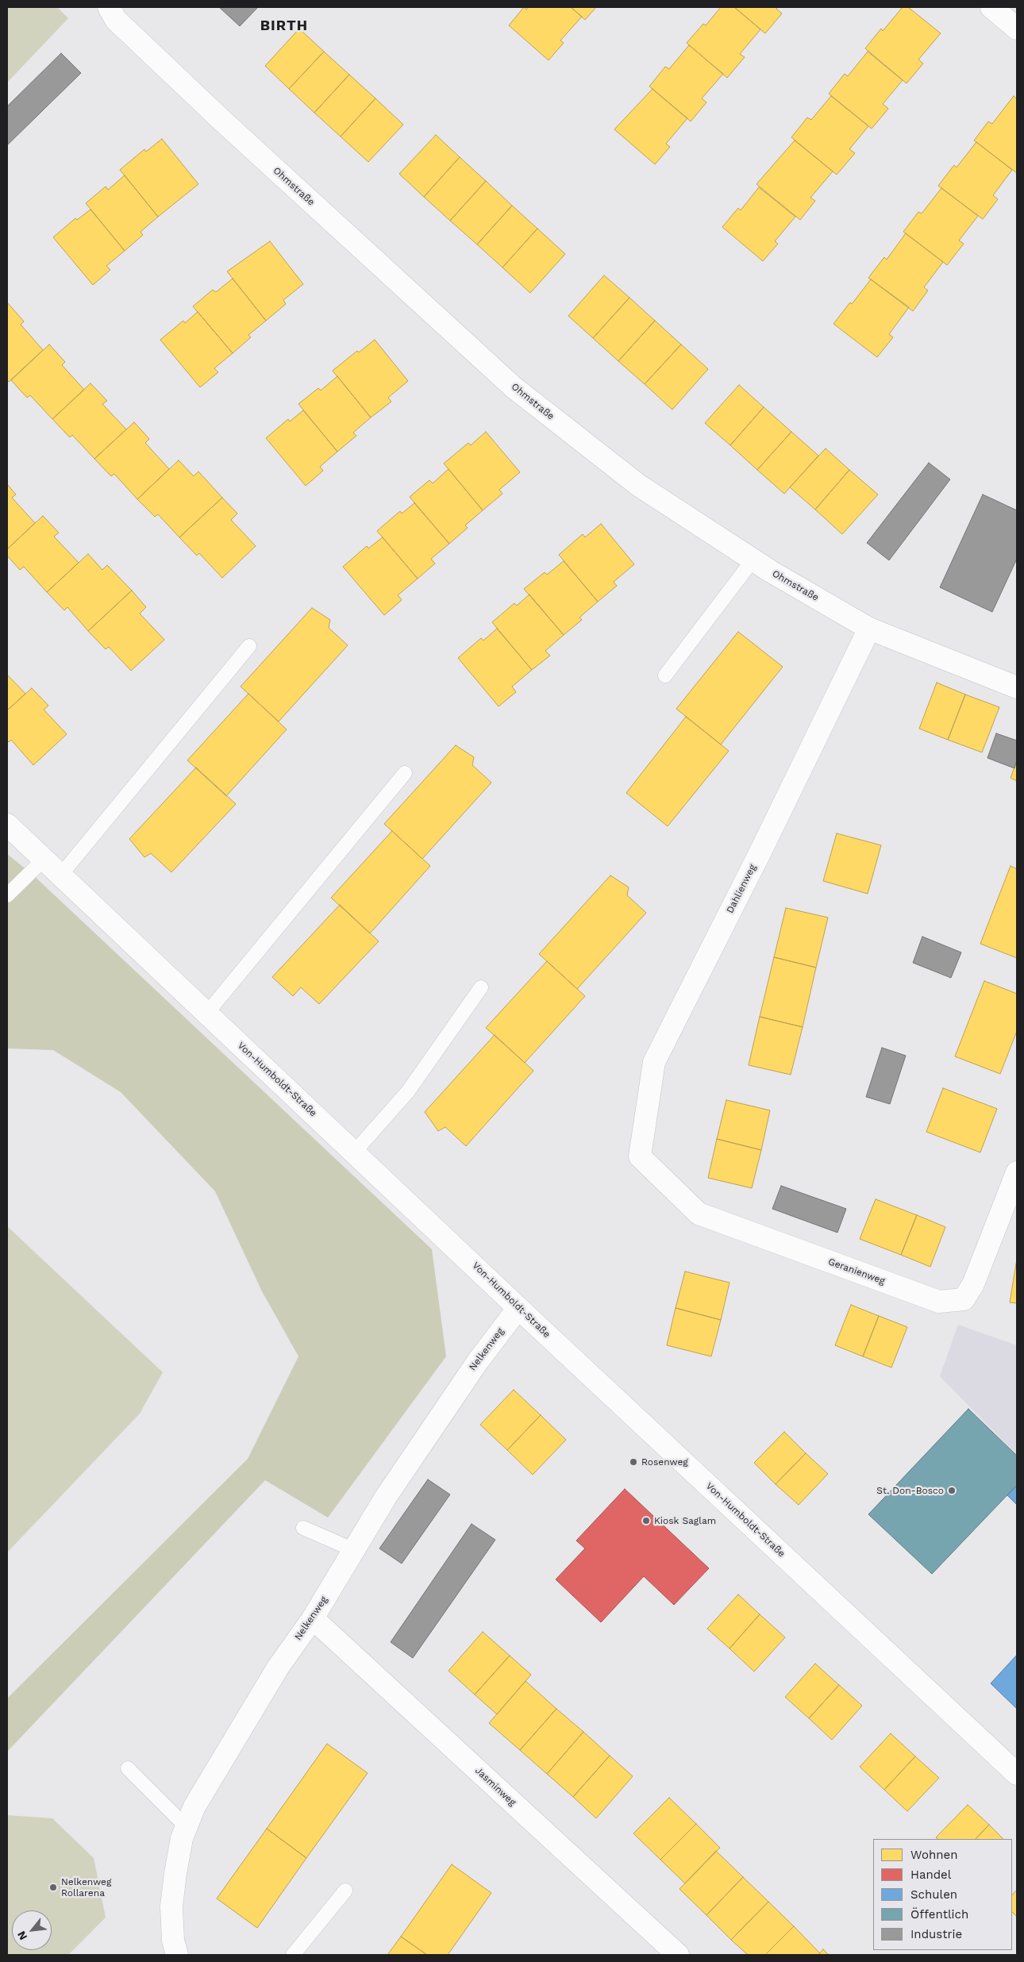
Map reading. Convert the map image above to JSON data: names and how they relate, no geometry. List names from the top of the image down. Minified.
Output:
{"streets":{"street":["Ohmstraße","Dahlienweg","Von-Humboldt-Straße","Geranienweg","Nelkenweg","Jasminweg"]},"crossings":[["Ohmstraße","Dahlienweg"],["Dahlienweg","Geranienweg"],["Von-Humboldt-Straße","Nelkenweg"],["Nelkenweg","Jasminweg"]],"districts":["BIRTH"],"places":["Rosenweg","St. Don-Bosco","Kiosk Saglam","Nelkenweg Rollarena"],"legend":["Wohnen","Handel","Schulen","Öffentlich","Industrie"],"north":"bottom left"}
